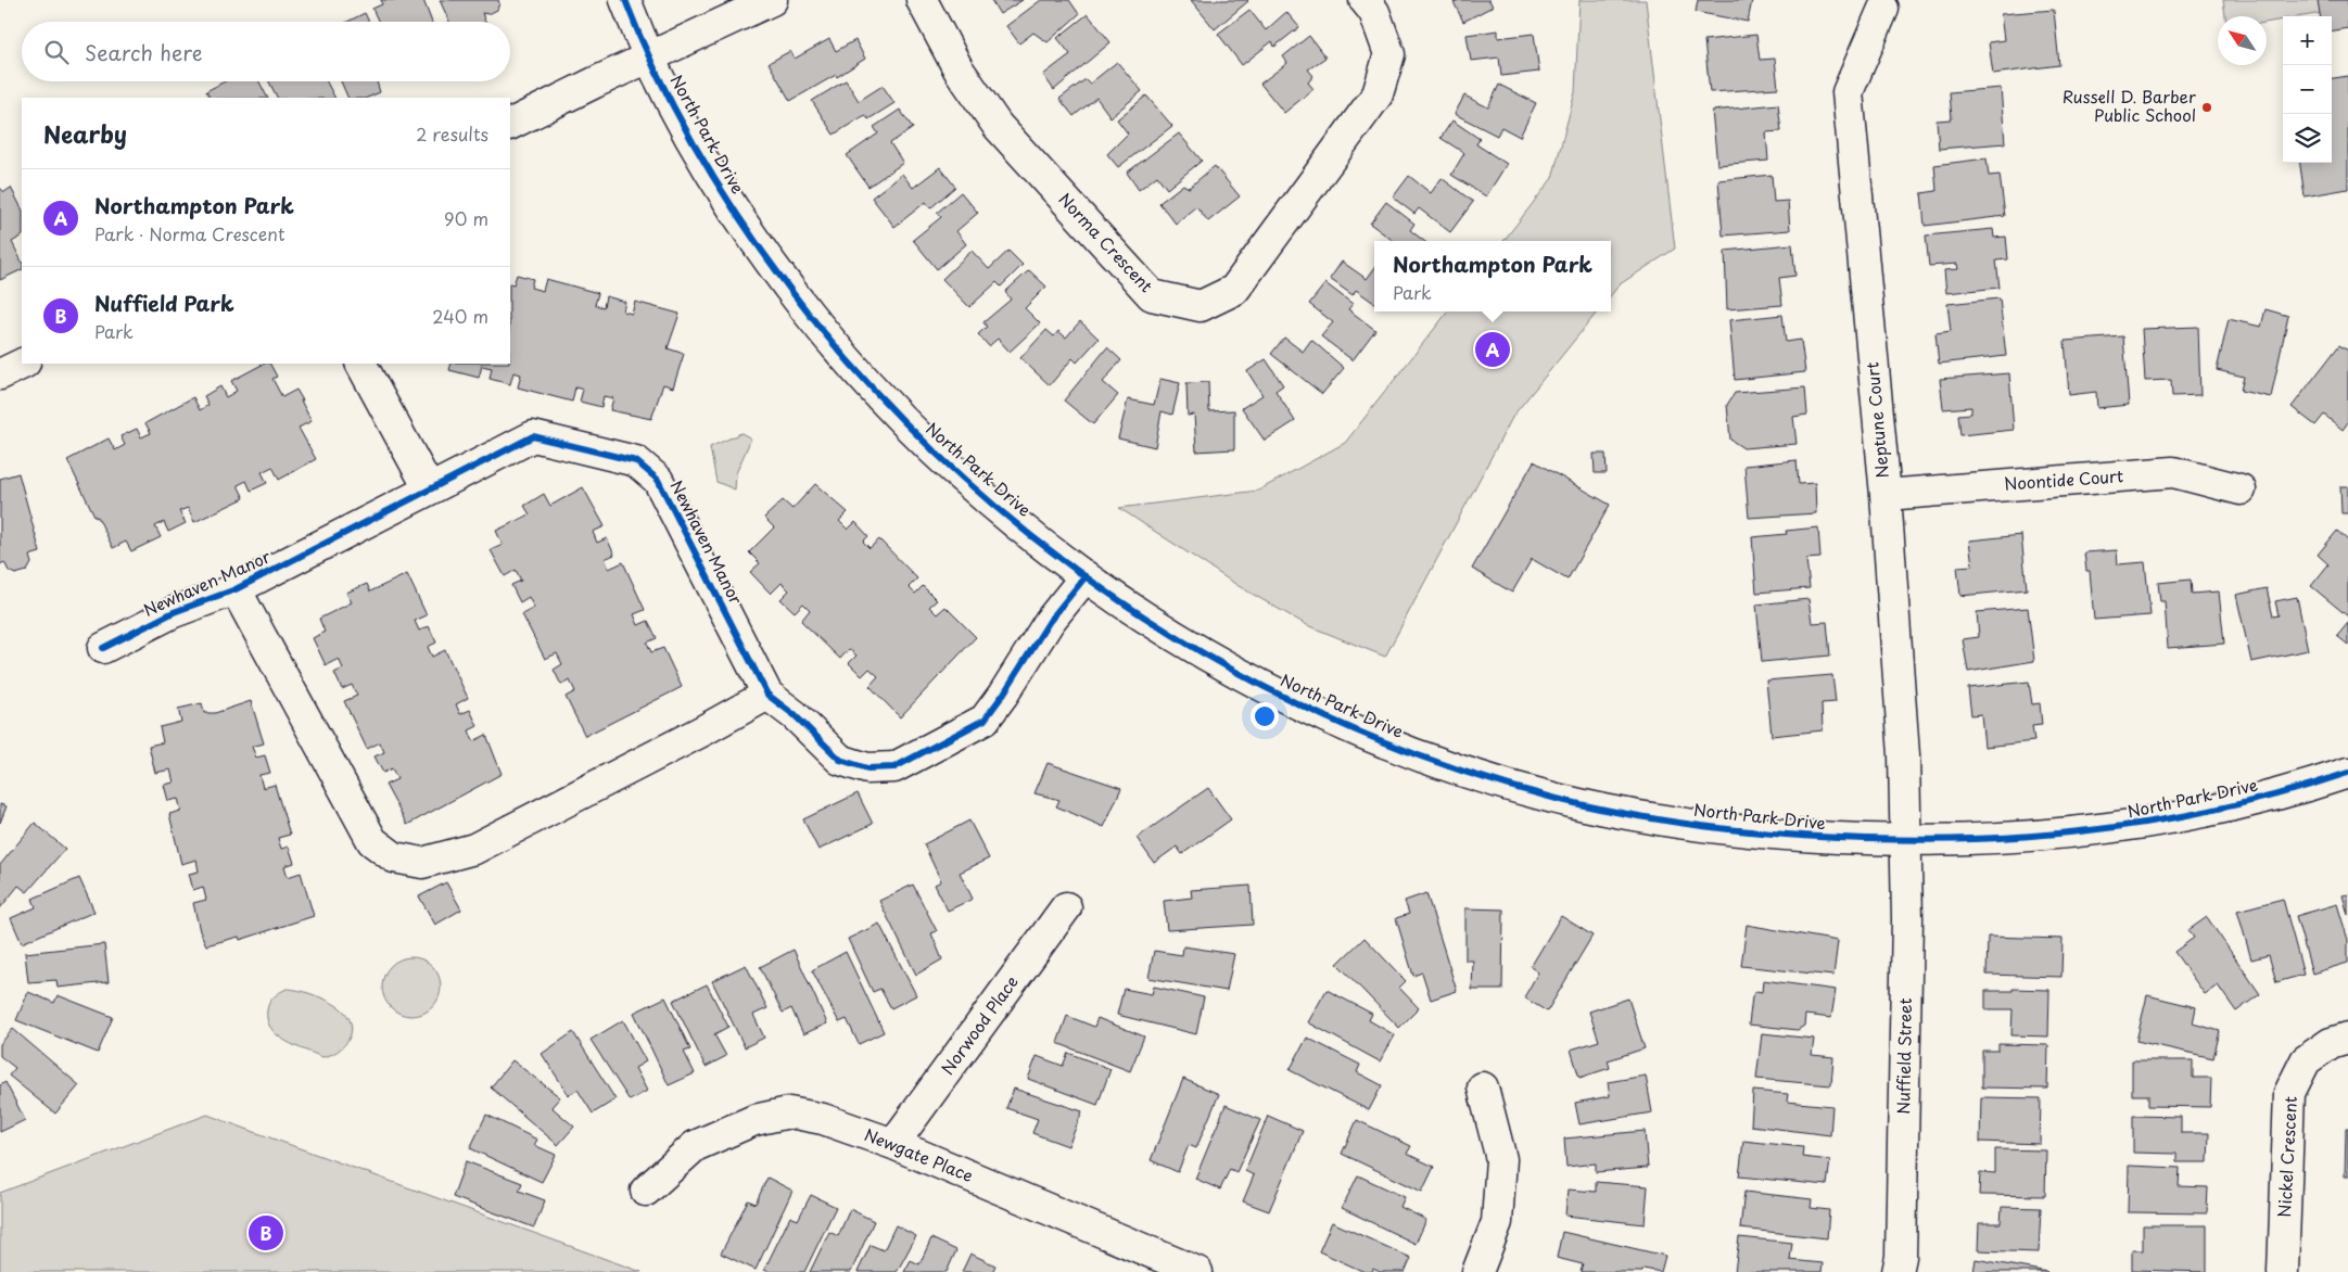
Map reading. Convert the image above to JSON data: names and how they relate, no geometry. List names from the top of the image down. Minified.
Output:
{"streets":{"street":["North Park Drive","Norma Crescent","Neptune Court","Noontide Court","Newhaven Manor","Norwood Place","Nuffield Street","Newgate Place","Nickel Crescent"]},"crossings":[["North Park Drive","Neptune Court"],["North Park Drive","Newhaven Manor"],["North Park Drive","Nuffield Street"],["Neptune Court","Noontide Court"],["Neptune Court","Nuffield Street"],["Norwood Place","Newgate Place"]],"places":["Russell D. Barber Public School"],"north":"top left","page":{"map_buttons":["+","−"],"search":"Search here","heading":["Nearby","2 results"],"list":[{"mark":"A","name":"Northampton Park","note":"Park · Norma Crescent","value":"90 m"},{"mark":"B","name":"Nuffield Park","note":"Park","value":"240 m"}],"popup":["Northampton Park","Park"],"pins":["A","B"]}}
